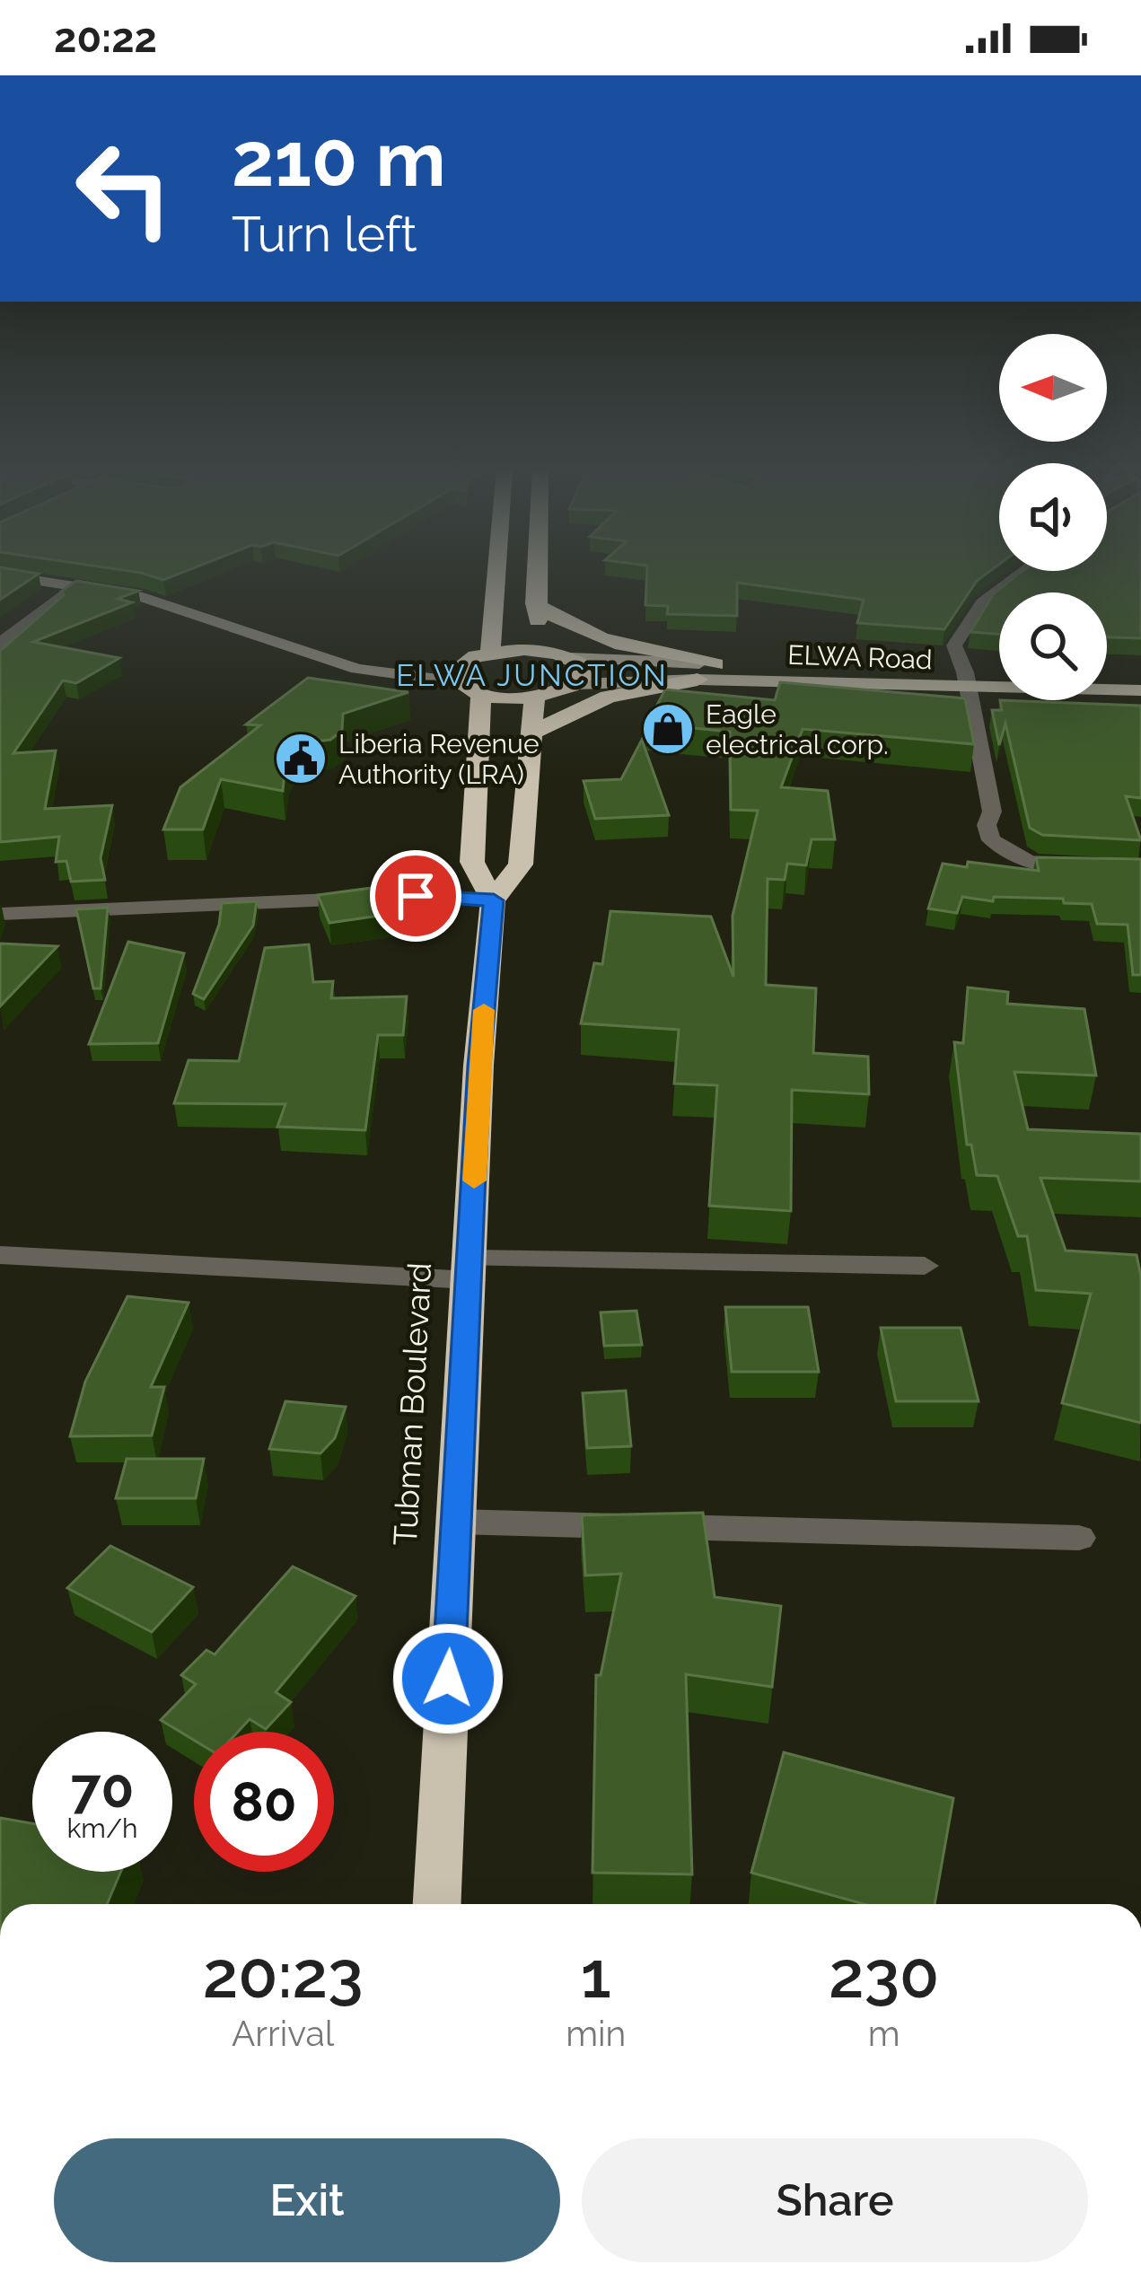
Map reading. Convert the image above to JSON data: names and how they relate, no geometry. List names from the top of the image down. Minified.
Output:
{"streets":{"highway":["Tubman Boulevard"],"main road":["ELWA Road"]},"districts":["ELWA JUNCTION"],"places":{"shop":["Eagle electrical corp."],"public building":["Liberia Revenue Authority (LRA)"]},"north":"left","page":{"status":"20:22","turn":["210 m","Turn left"],"speed":"70 km/h","limit":"80","eta":["20:23","Arrival","1","min","230","m"],"buttons":["Exit","Share"]}}
